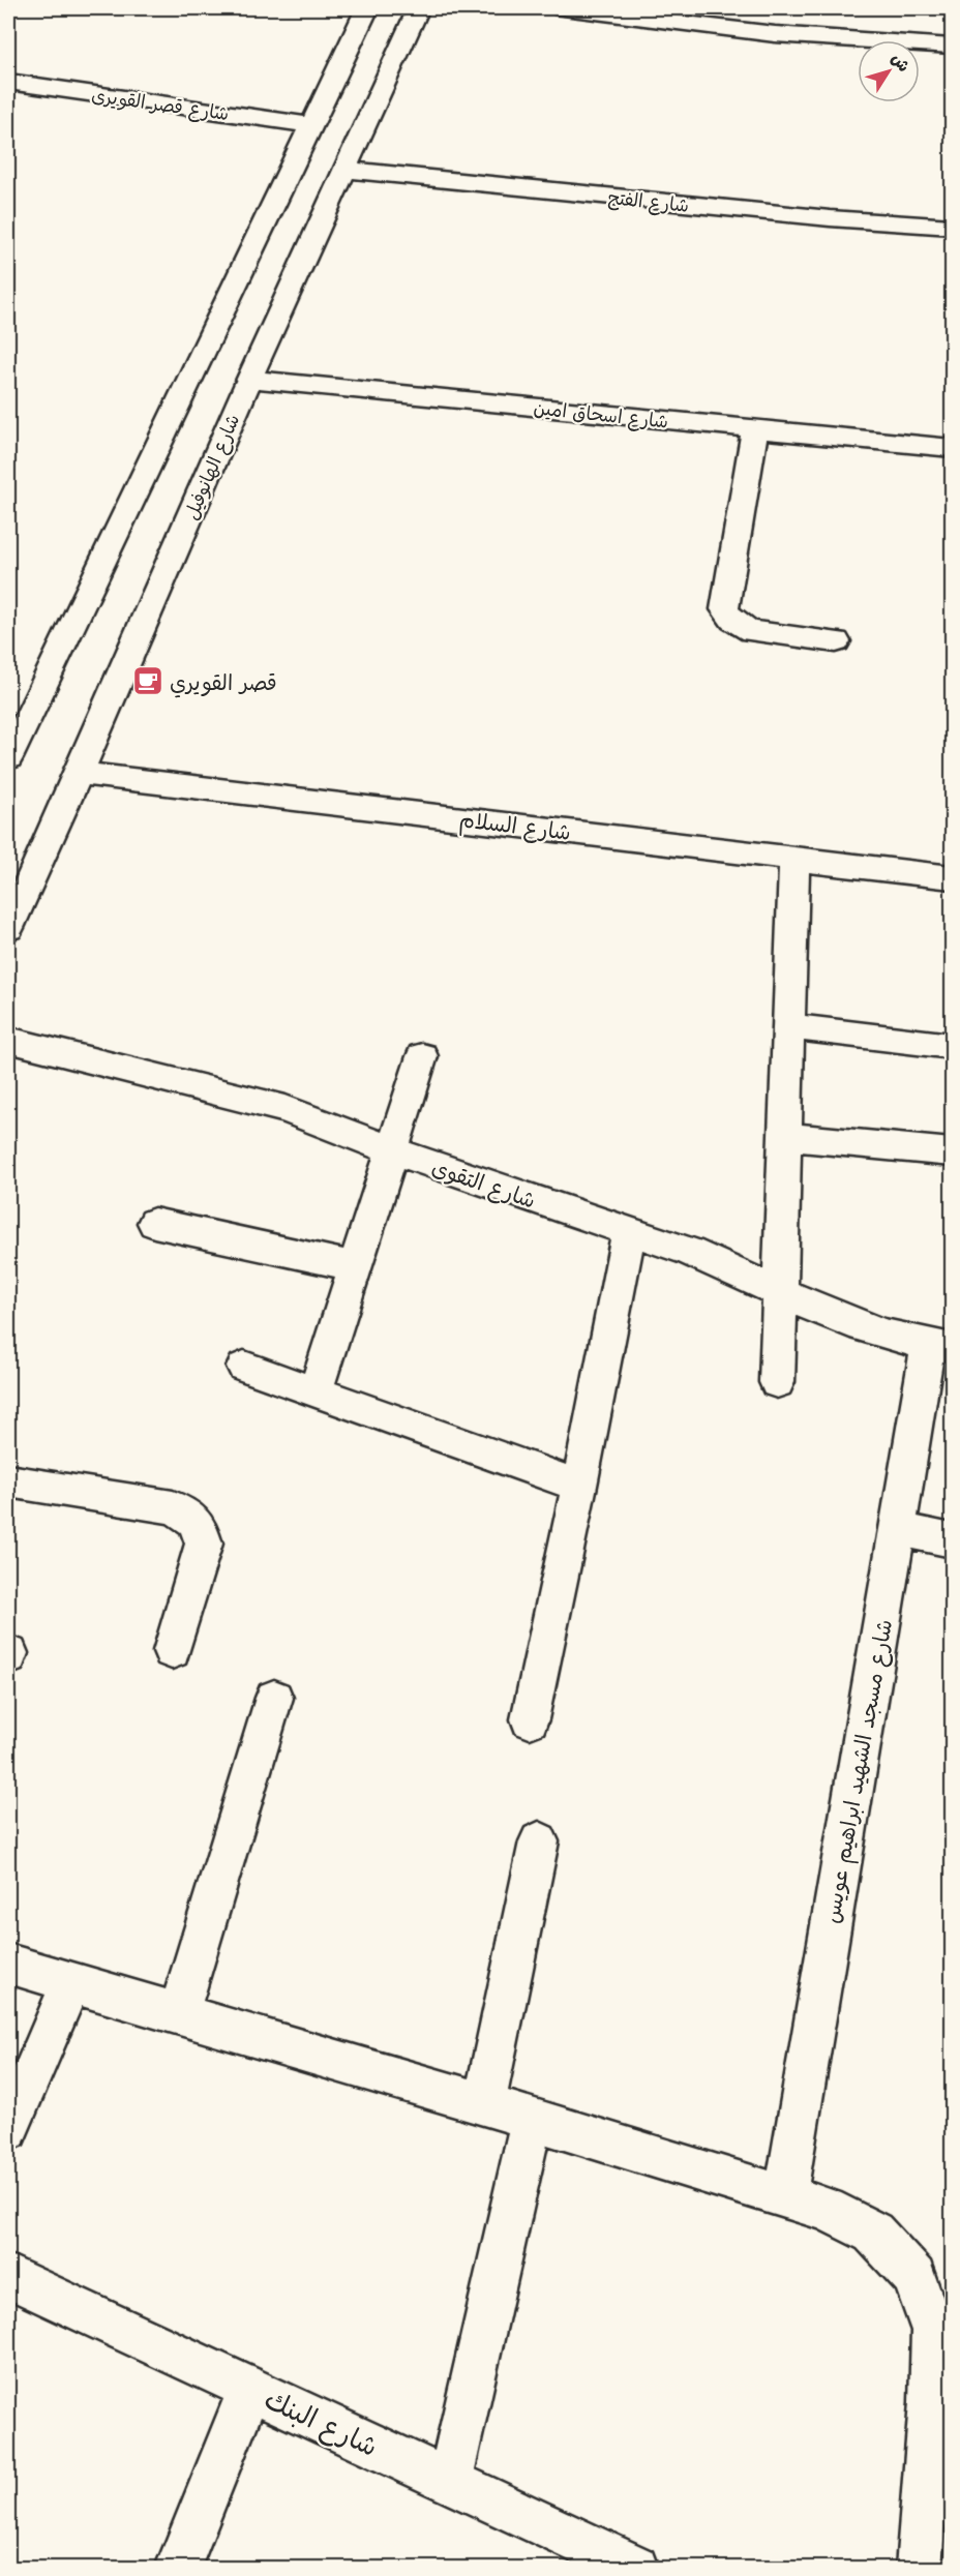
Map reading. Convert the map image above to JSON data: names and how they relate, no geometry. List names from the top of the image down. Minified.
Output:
{"streets":{"street":["شارع قصر القويرى","شارع الفتح","شارع اسحاق امين","شارع الهانوفيل","شارع السلام","شارع التقوى","شارع مسجد الشهيد ابراهيم عويس","شارع البنك"]},"crossings":[["شارع الفتح","شارع الهانوفيل"],["شارع اسحاق امين","شارع الهانوفيل"],["شارع الهانوفيل","شارع السلام"],["شارع التقوى","شارع مسجد الشهيد ابراهيم عويس"]],"places":{"cafe":["قصر القويري"]},"north":"top right"}
